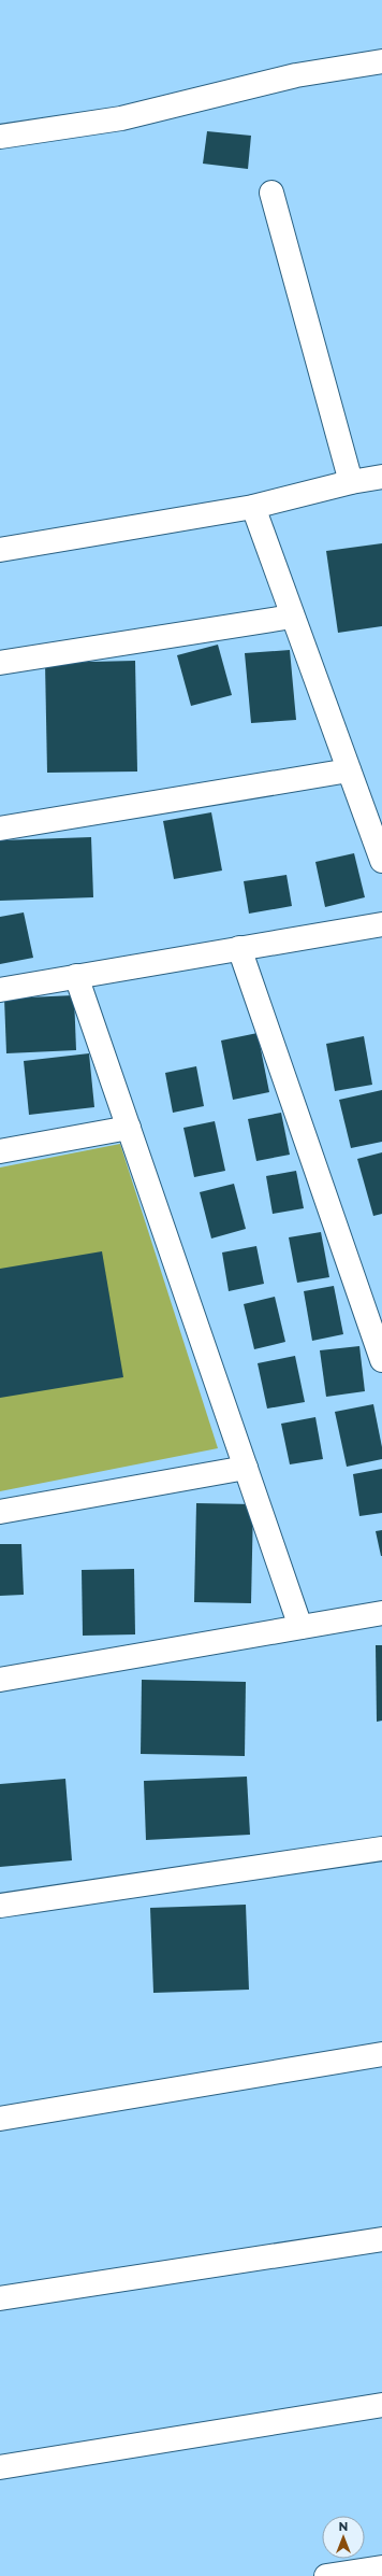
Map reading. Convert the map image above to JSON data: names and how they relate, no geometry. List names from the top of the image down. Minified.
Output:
{"north":"top"}
